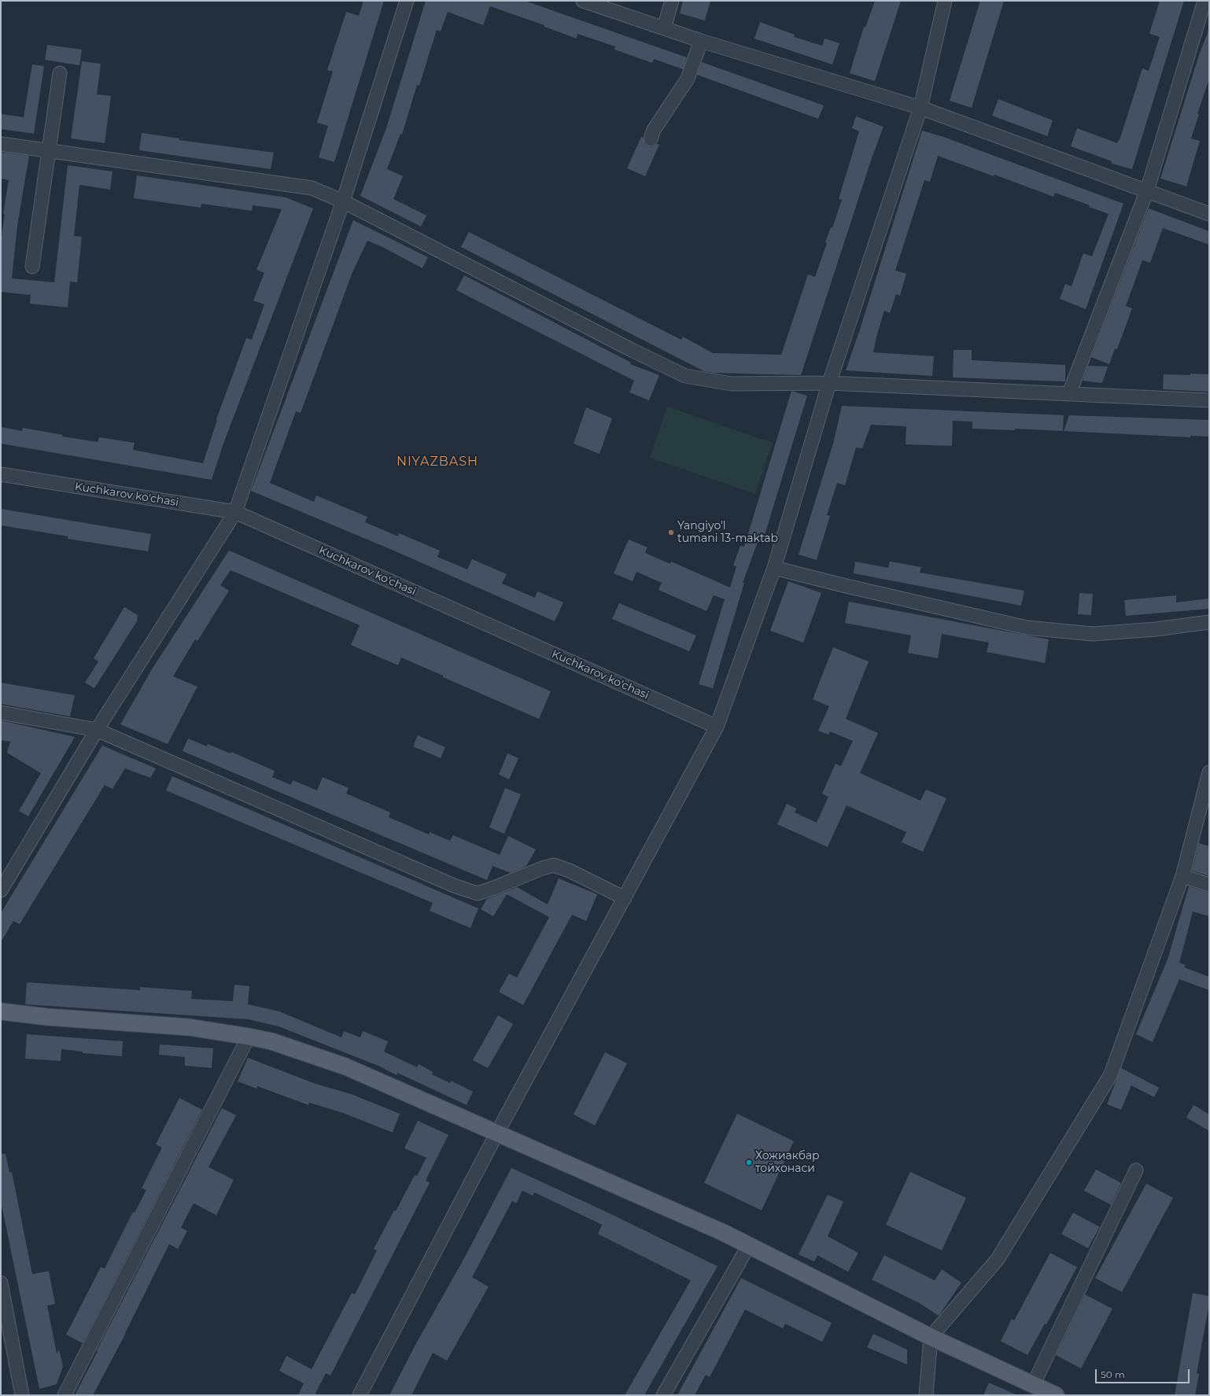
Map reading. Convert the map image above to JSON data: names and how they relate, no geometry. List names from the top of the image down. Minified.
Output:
{"streets":{"street":["Kuchkarov ko'chasi"]},"districts":["NIYAZBASH"],"places":["Yangiyo'l tumani 13-maktab","Хожиакбар тойхонаси"],"scale_bar":"50 m"}
